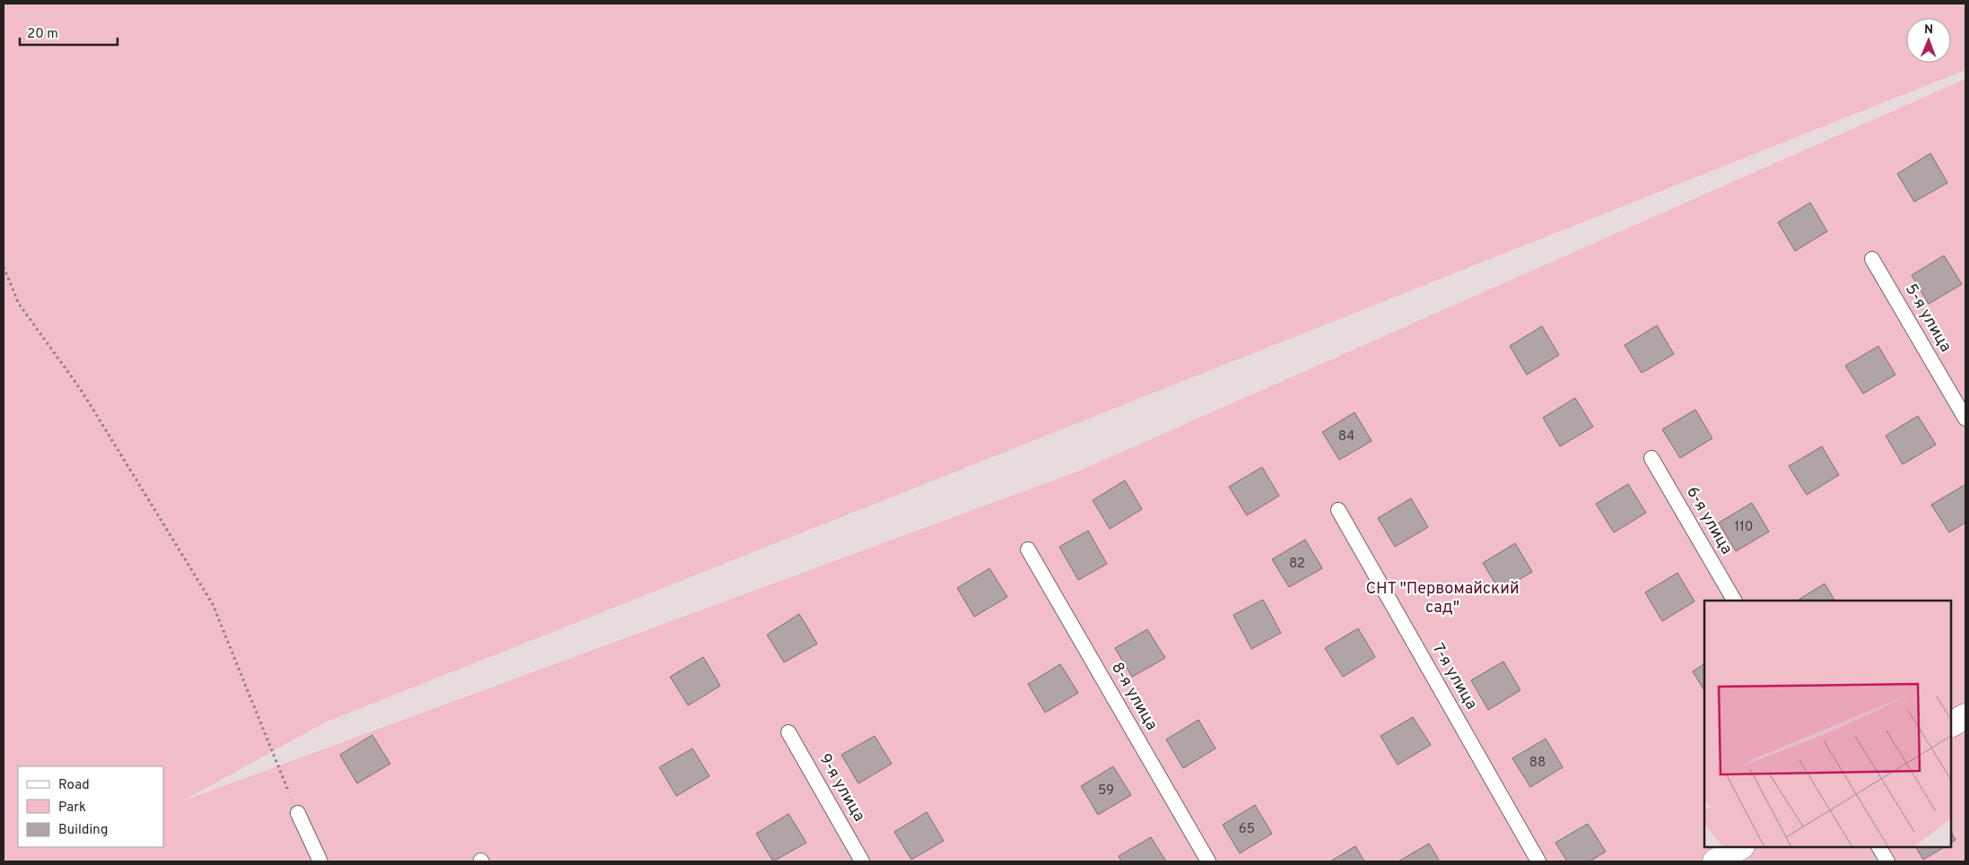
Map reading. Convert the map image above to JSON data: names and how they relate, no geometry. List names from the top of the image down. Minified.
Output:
{"streets":{"lane":["5-я улица","6-я улица","7-я улица","8-я улица","9-я улица"]},"parks":["СНТ \"Первомайский сад\""],"house_numbers":["84","110","82","88","59","65"],"legend":["Road","Park","Building"],"scale_bar":"20 m","north":"top"}
